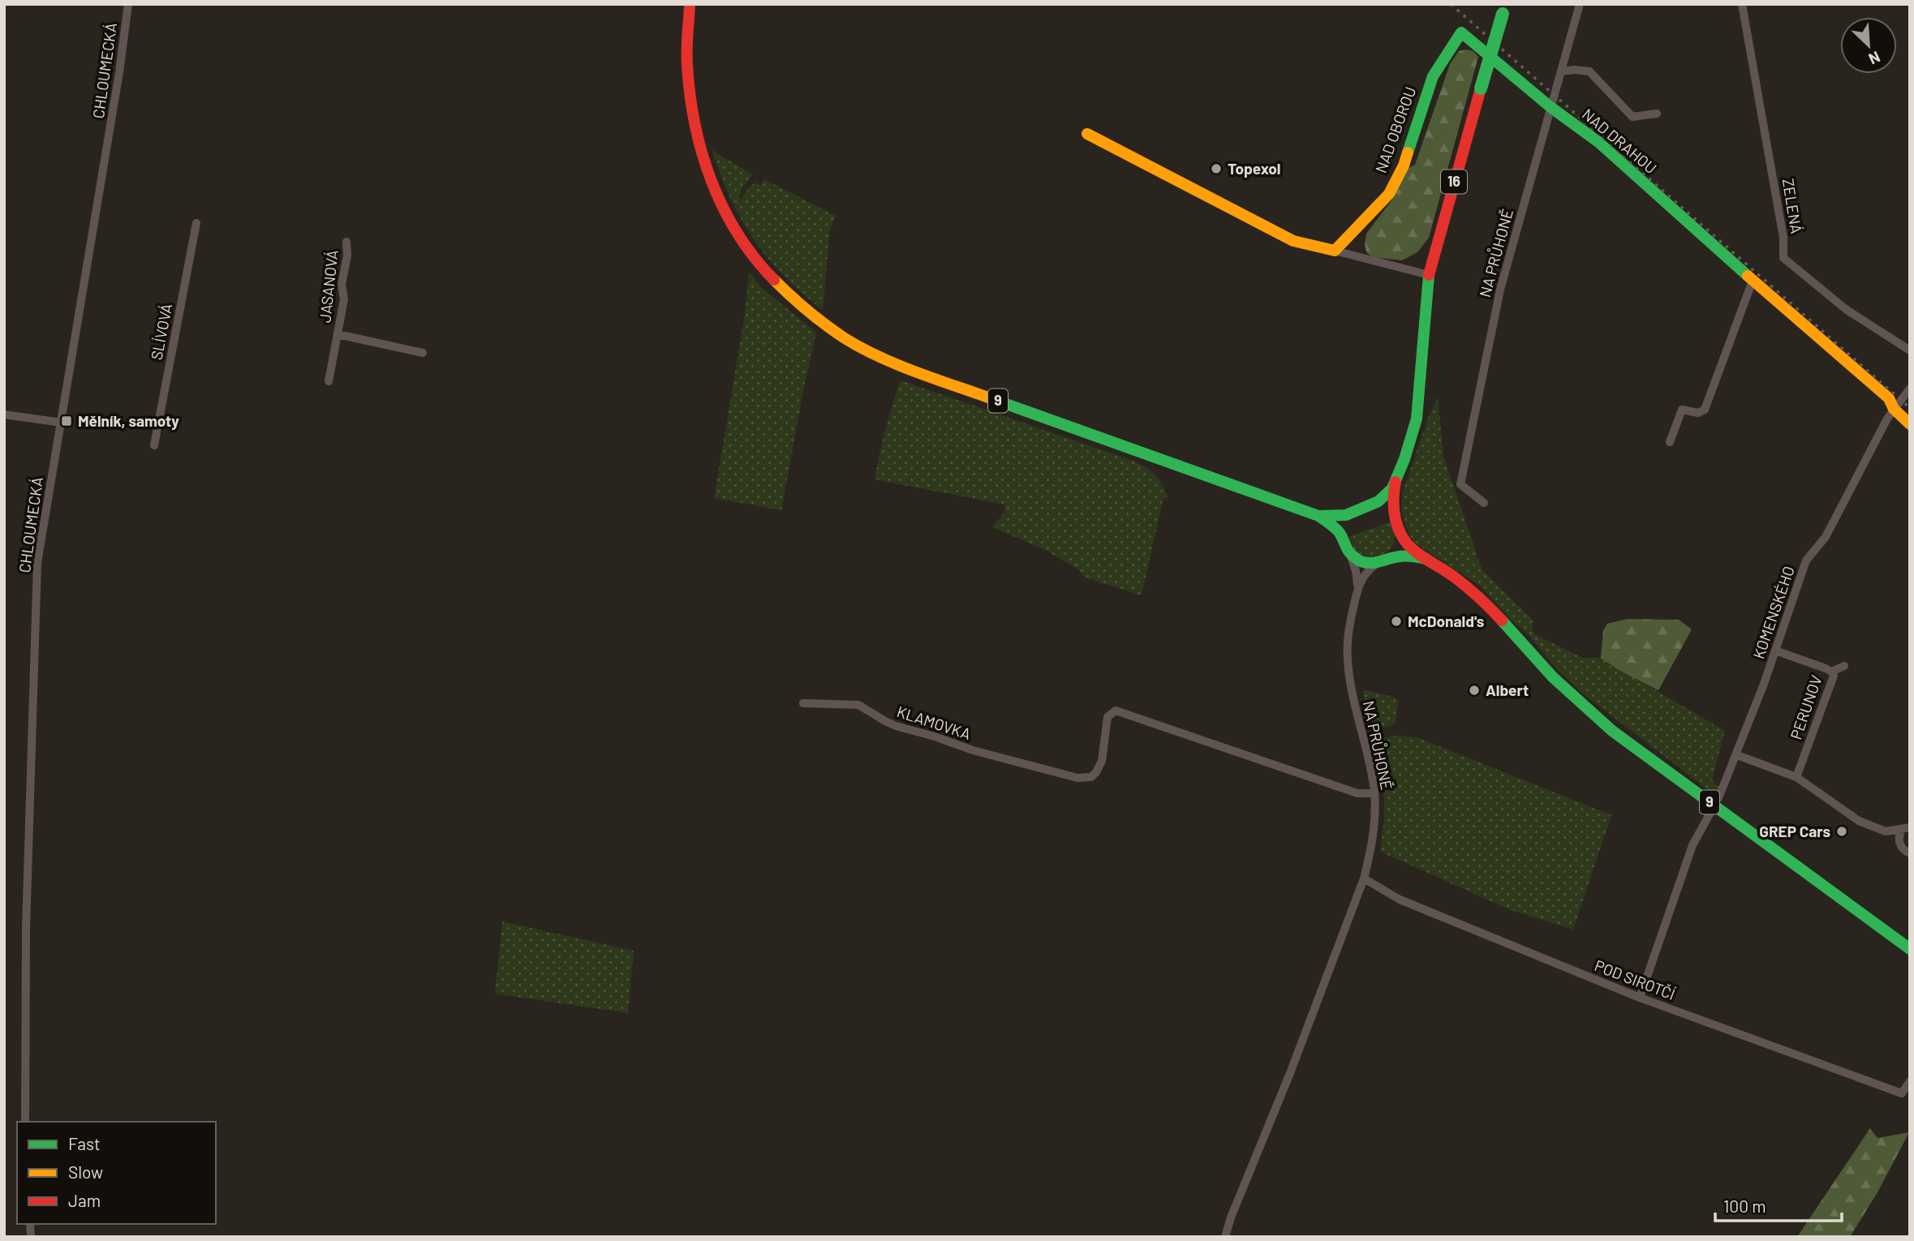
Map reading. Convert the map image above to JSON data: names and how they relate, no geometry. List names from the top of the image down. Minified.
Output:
{"streets":{"main road":["NAD OBOROU","NAD DRAHOU","16","9"],"street":["CHLOUMECKÁ","ZELENÁ","NA PRŮHONĚ","JASANOVÁ","SLÍVOVÁ","KOMENSKÉHO","PERUNOV","KLAMOVKA","POD SIROTČÍ"]},"crossings":[["NAD OBOROU","NAD DRAHOU"],["NAD DRAHOU","NA PRŮHONĚ"],["NAD DRAHOU","KOMENSKÉHO"],["16","NA PRŮHONĚ"],["16","9"],["NA PRŮHONĚ","9"],["NA PRŮHONĚ","KLAMOVKA"],["NA PRŮHONĚ","POD SIROTČÍ"],["KOMENSKÉHO","PERUNOV"]],"places":{"other":["Topexol","McDonald's","Albert","GREP Cars"],"transit":["Mělník, samoty"]},"legend":["Fast","Slow","Jam"],"scale_bar":"100 m","north":"bottom right"}
